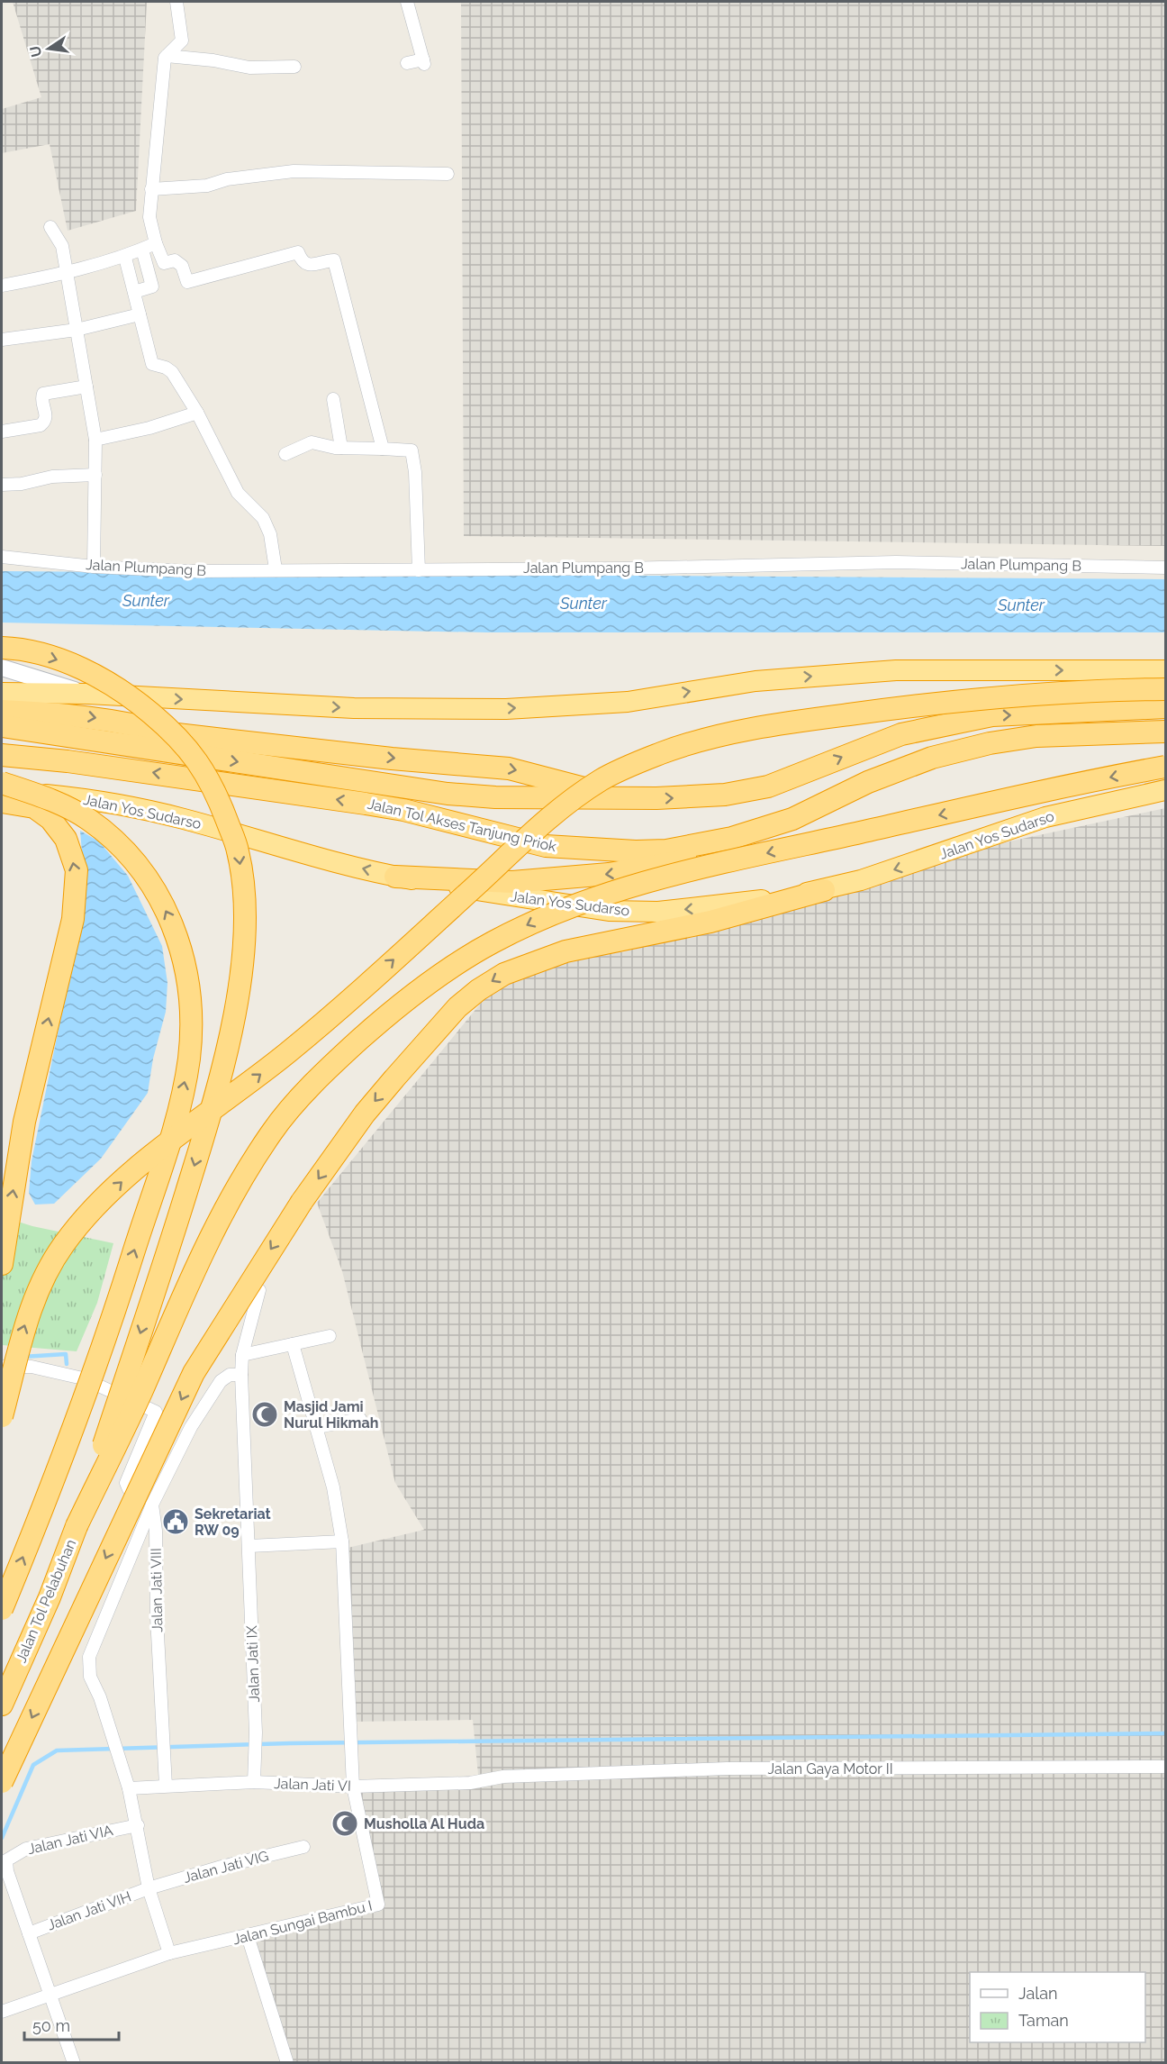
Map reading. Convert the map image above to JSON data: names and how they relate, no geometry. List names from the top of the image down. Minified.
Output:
{"streets":{"highway":["Jalan Yos Sudarso","Jalan Tol Akses Tanjung Priok","Jalan Tol Pelabuhan"],"street":["Jalan Plumpang B","Jalan Jati VIII","Jalan Jati IX","Jalan Gaya Motor II","Jalan Jati VI","Jalan Jati VIA","Jalan Jati VIG","Jalan Jati VIH","Jalan Sungai Bambu I"]},"crossings":[["Jalan Jati VIII","Jalan Jati VI"],["Jalan Jati IX","Jalan Jati VI"],["Jalan Gaya Motor II","Jalan Jati VI"],["Jalan Jati VI","Jalan Sungai Bambu I"],["Jalan Jati VIA","Jalan Jati VIH"],["Jalan Jati VIG","Jalan Jati VIH"]],"water":["Sunter"],"places":{"mosque":["Masjid Jami Nurul Hikmah","Musholla Al Huda"],"public building":["Sekretariat RW 09"]},"legend":["Jalan","Taman"],"scale_bar":"50 m","north":"left"}
